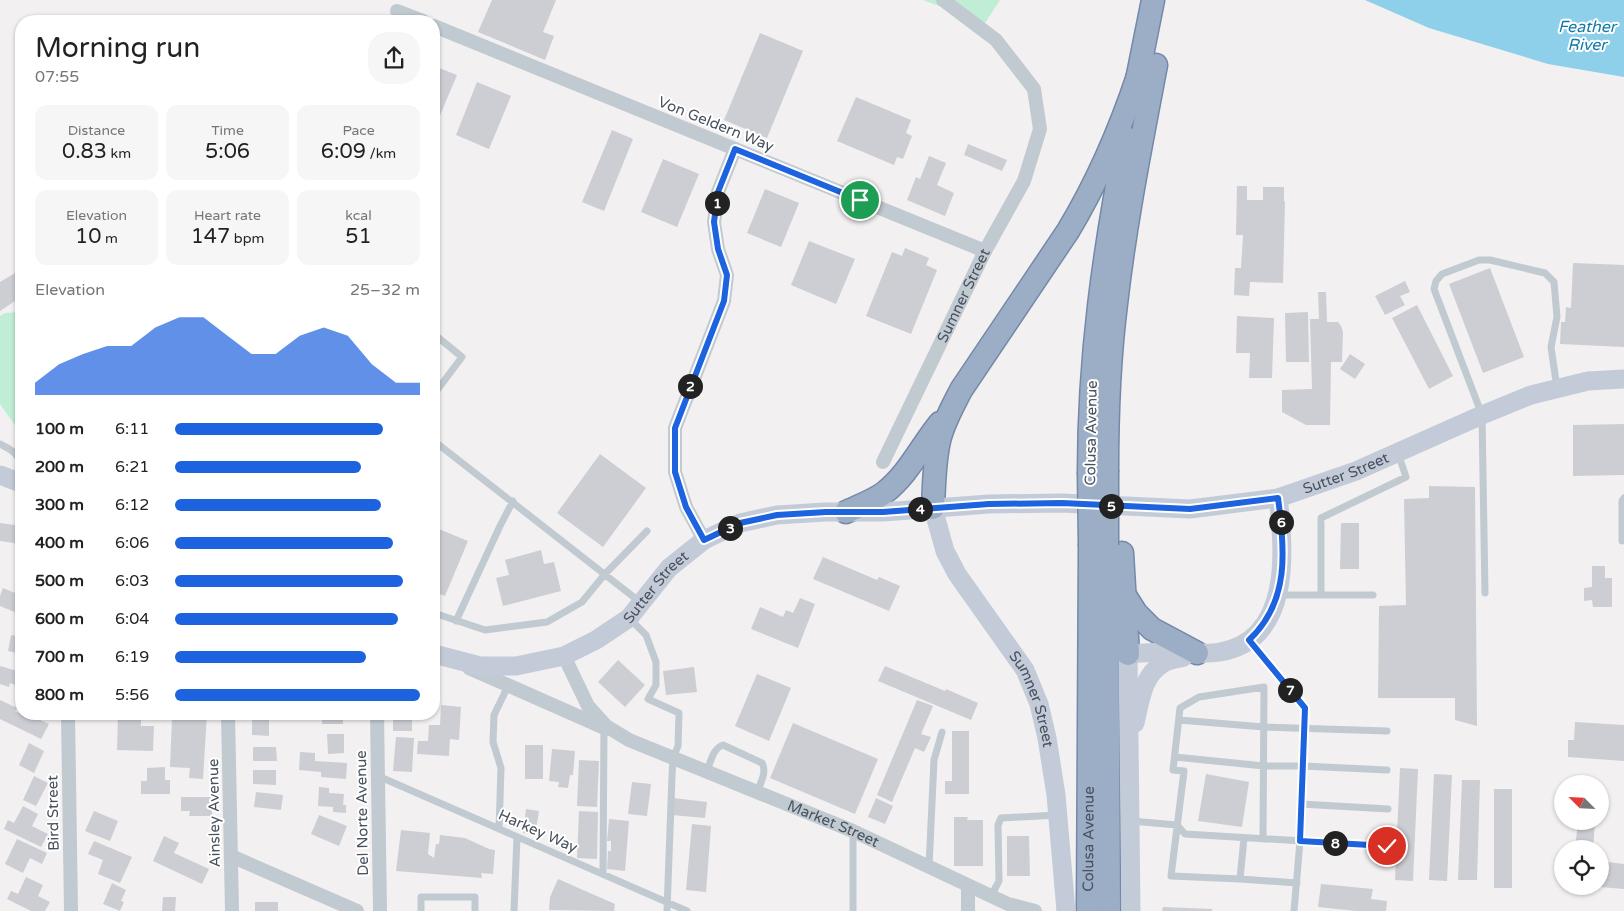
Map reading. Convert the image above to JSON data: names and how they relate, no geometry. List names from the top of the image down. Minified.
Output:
{"streets":{"highway":["Colusa Avenue"],"main road":["Sumner Street","Sutter Street","Market Street"],"street":["Von Geldern Way","Bird Street","Ainsley Avenue","Del Norte Avenue"],"lane":["Harkey Way"]},"crossings":[["Von Geldern Way","Sumner Street"],["Sumner Street","Sutter Street"],["Sutter Street","Market Street"],["Del Norte Avenue","Harkey Way"]],"water":["Feather River"],"north":"top left","page":{"heading":["Morning run","07:55"],"stats":[["Distance","0.83 km"],["Time","5:06"],["Pace","6:09 /km"],["Elevation","10 m"],["Heart rate","147 bpm"],["kcal","51"]],"pins":["1","2","5","4","6","3","7","8"],"chart":["Elevation","25–32 m"],"list":[{"name":"100 m","note":"6:11"},{"name":"200 m","note":"6:21"},{"name":"300 m","note":"6:12"},{"name":"400 m","note":"6:06"},{"name":"500 m","note":"6:03"},{"name":"600 m","note":"6:04"},{"name":"700 m","note":"6:19"},{"name":"800 m","note":"5:56"}]}}
